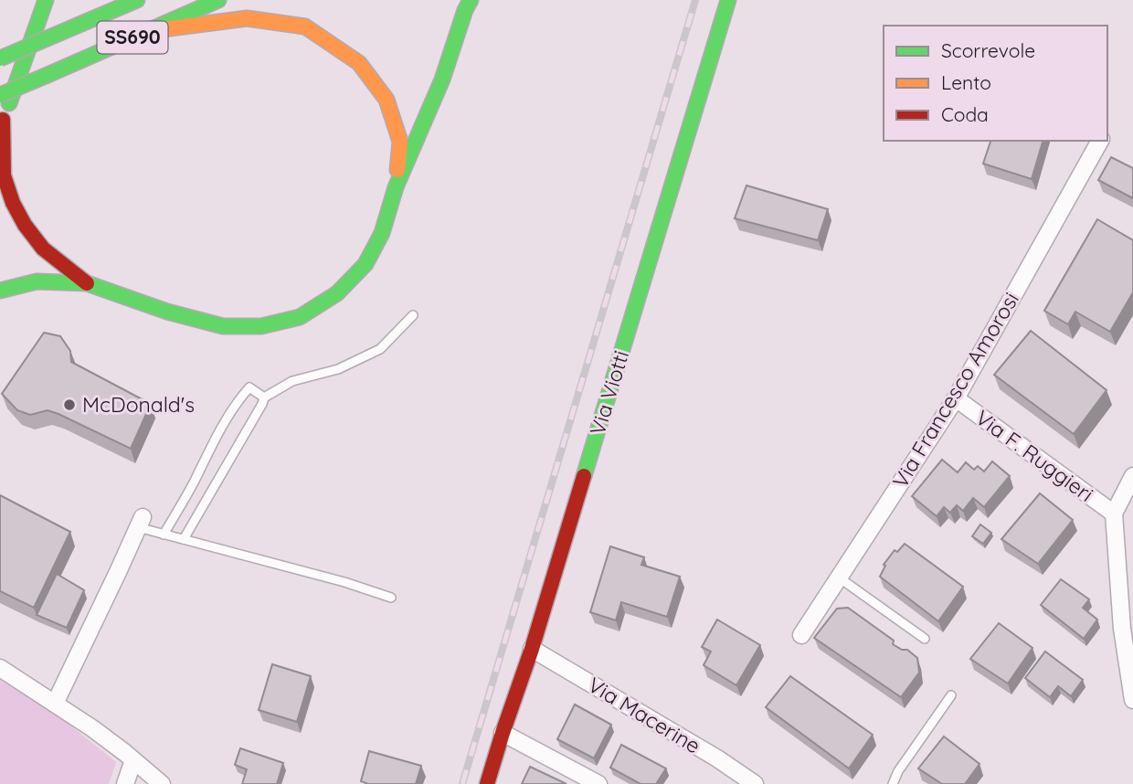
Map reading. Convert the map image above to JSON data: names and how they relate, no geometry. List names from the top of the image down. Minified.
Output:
{"streets":{"main road":["SS690","Via Viotti"],"street":["Via Francesco Amorosi","Via F. Ruggieri","Via Macerine"]},"crossings":[["Via Francesco Amorosi","Via F. Ruggieri"],["Via Viotti","Via Macerine"]],"places":["McDonald's"],"legend":["Scorrevole","Lento","Coda"]}
